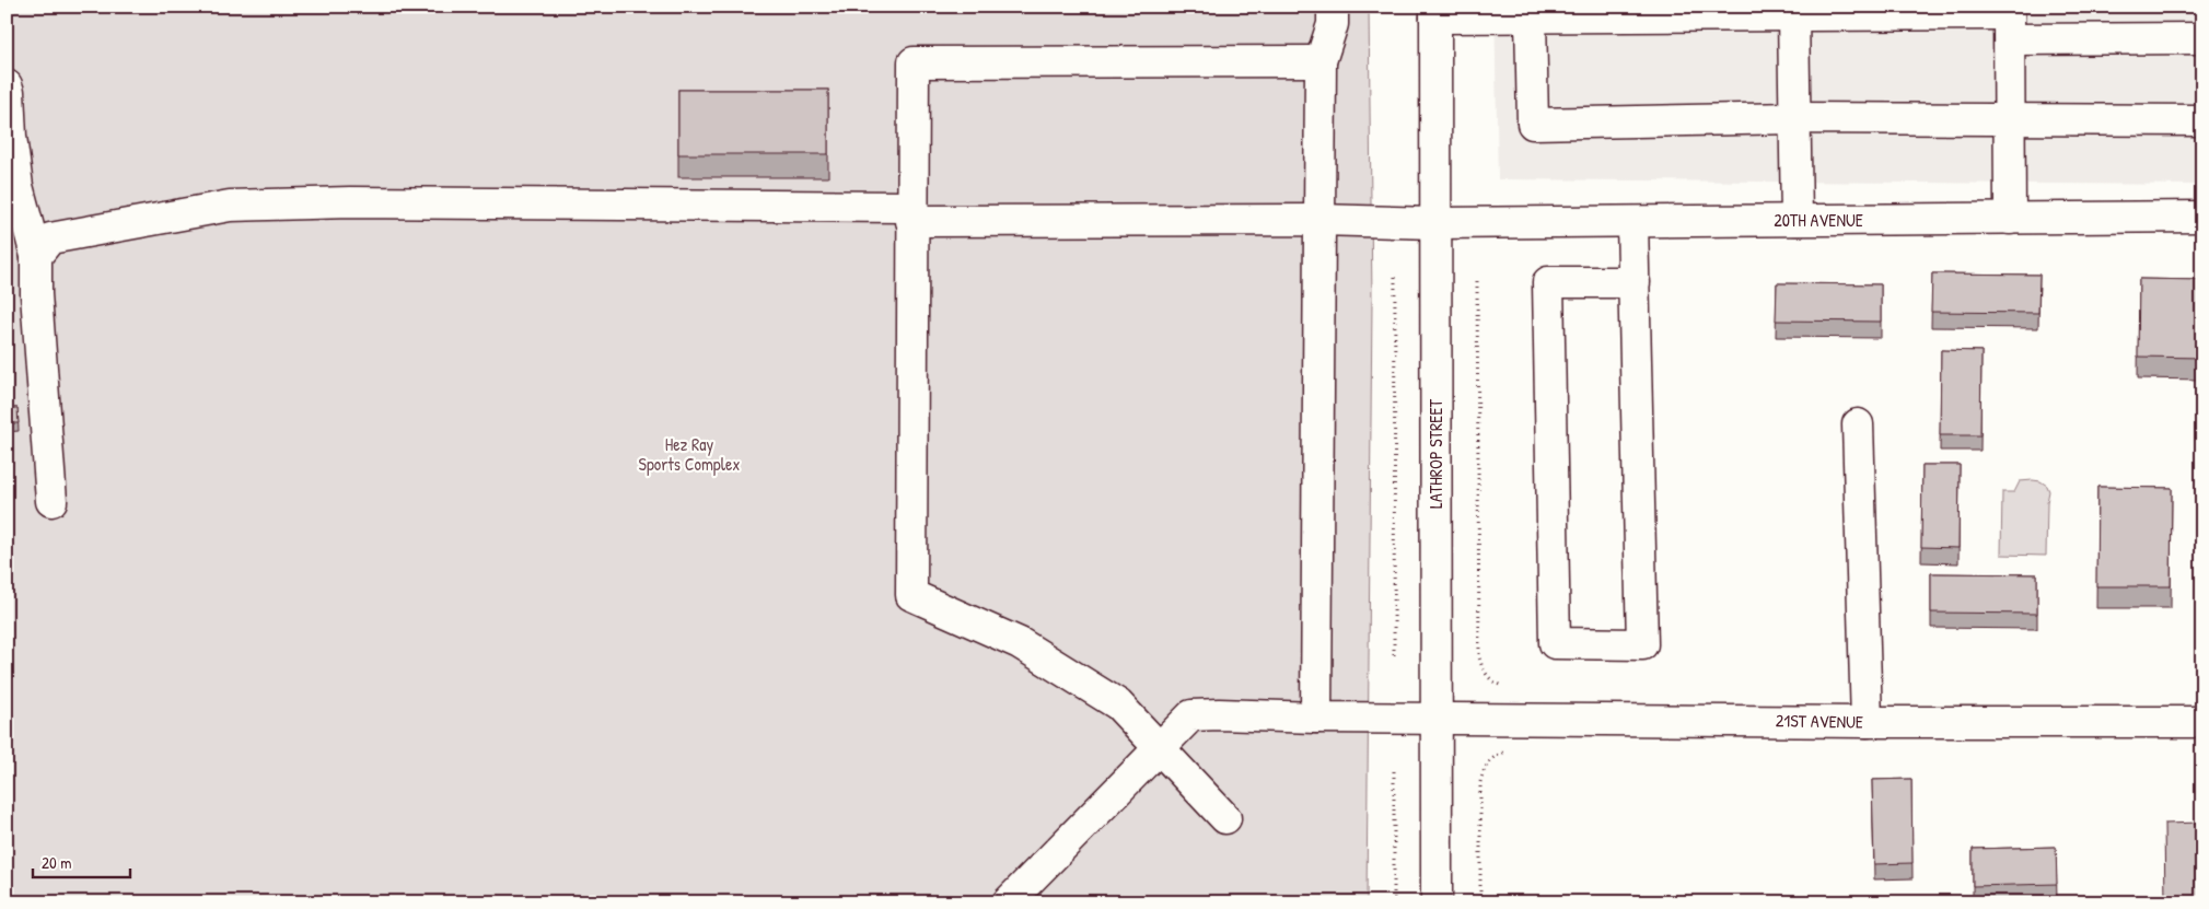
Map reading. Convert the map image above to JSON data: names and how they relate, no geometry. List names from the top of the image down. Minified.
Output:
{"streets":{"street":["20TH AVENUE","LATHROP STREET","21ST AVENUE"]},"crossings":[["20TH AVENUE","LATHROP STREET"],["LATHROP STREET","21ST AVENUE"]],"parks":["Hez Ray Sports Complex"],"scale_bar":"20 m"}
